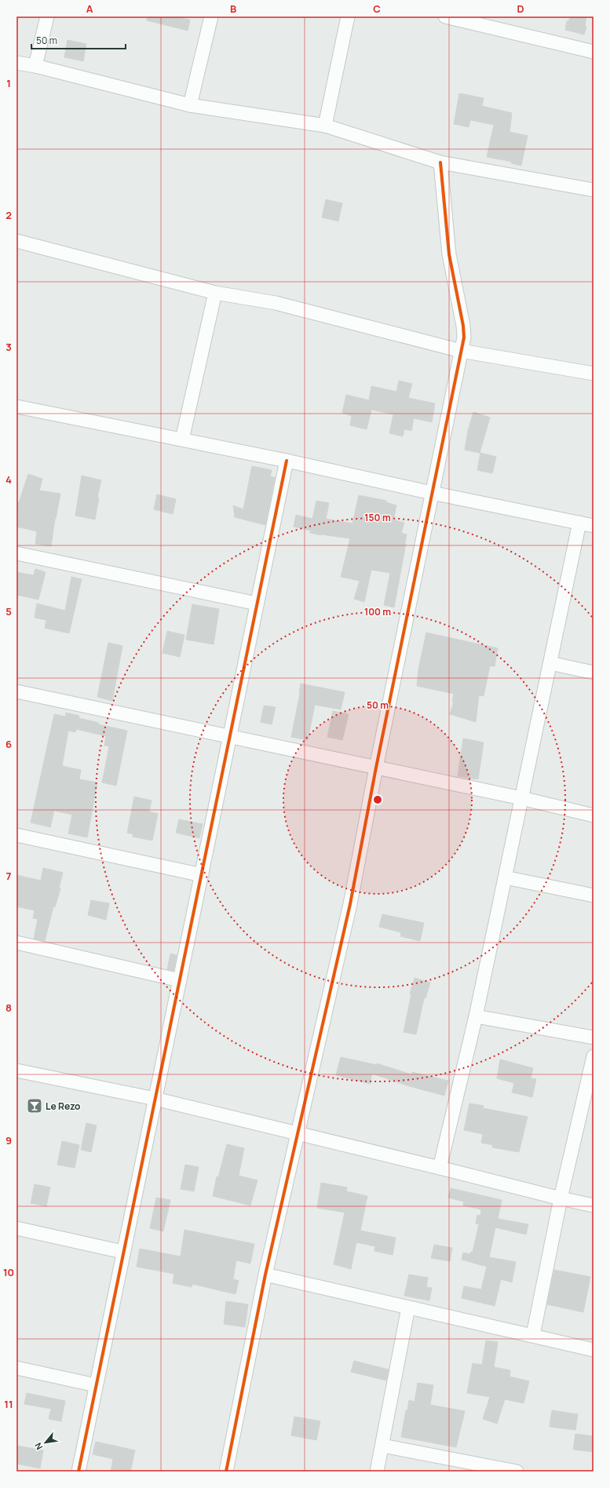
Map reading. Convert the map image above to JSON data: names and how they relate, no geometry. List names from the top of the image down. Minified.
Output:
{"places":{"bar":["Le Rezo"]},"scale_bar":"50 m","north":"bottom left","grid":{"columns":["A","B","C","D"],"rows":["1","2","3","4","5","6","7","8","9","10","11"]},"rings":["150 m","100 m","50 m"]}
